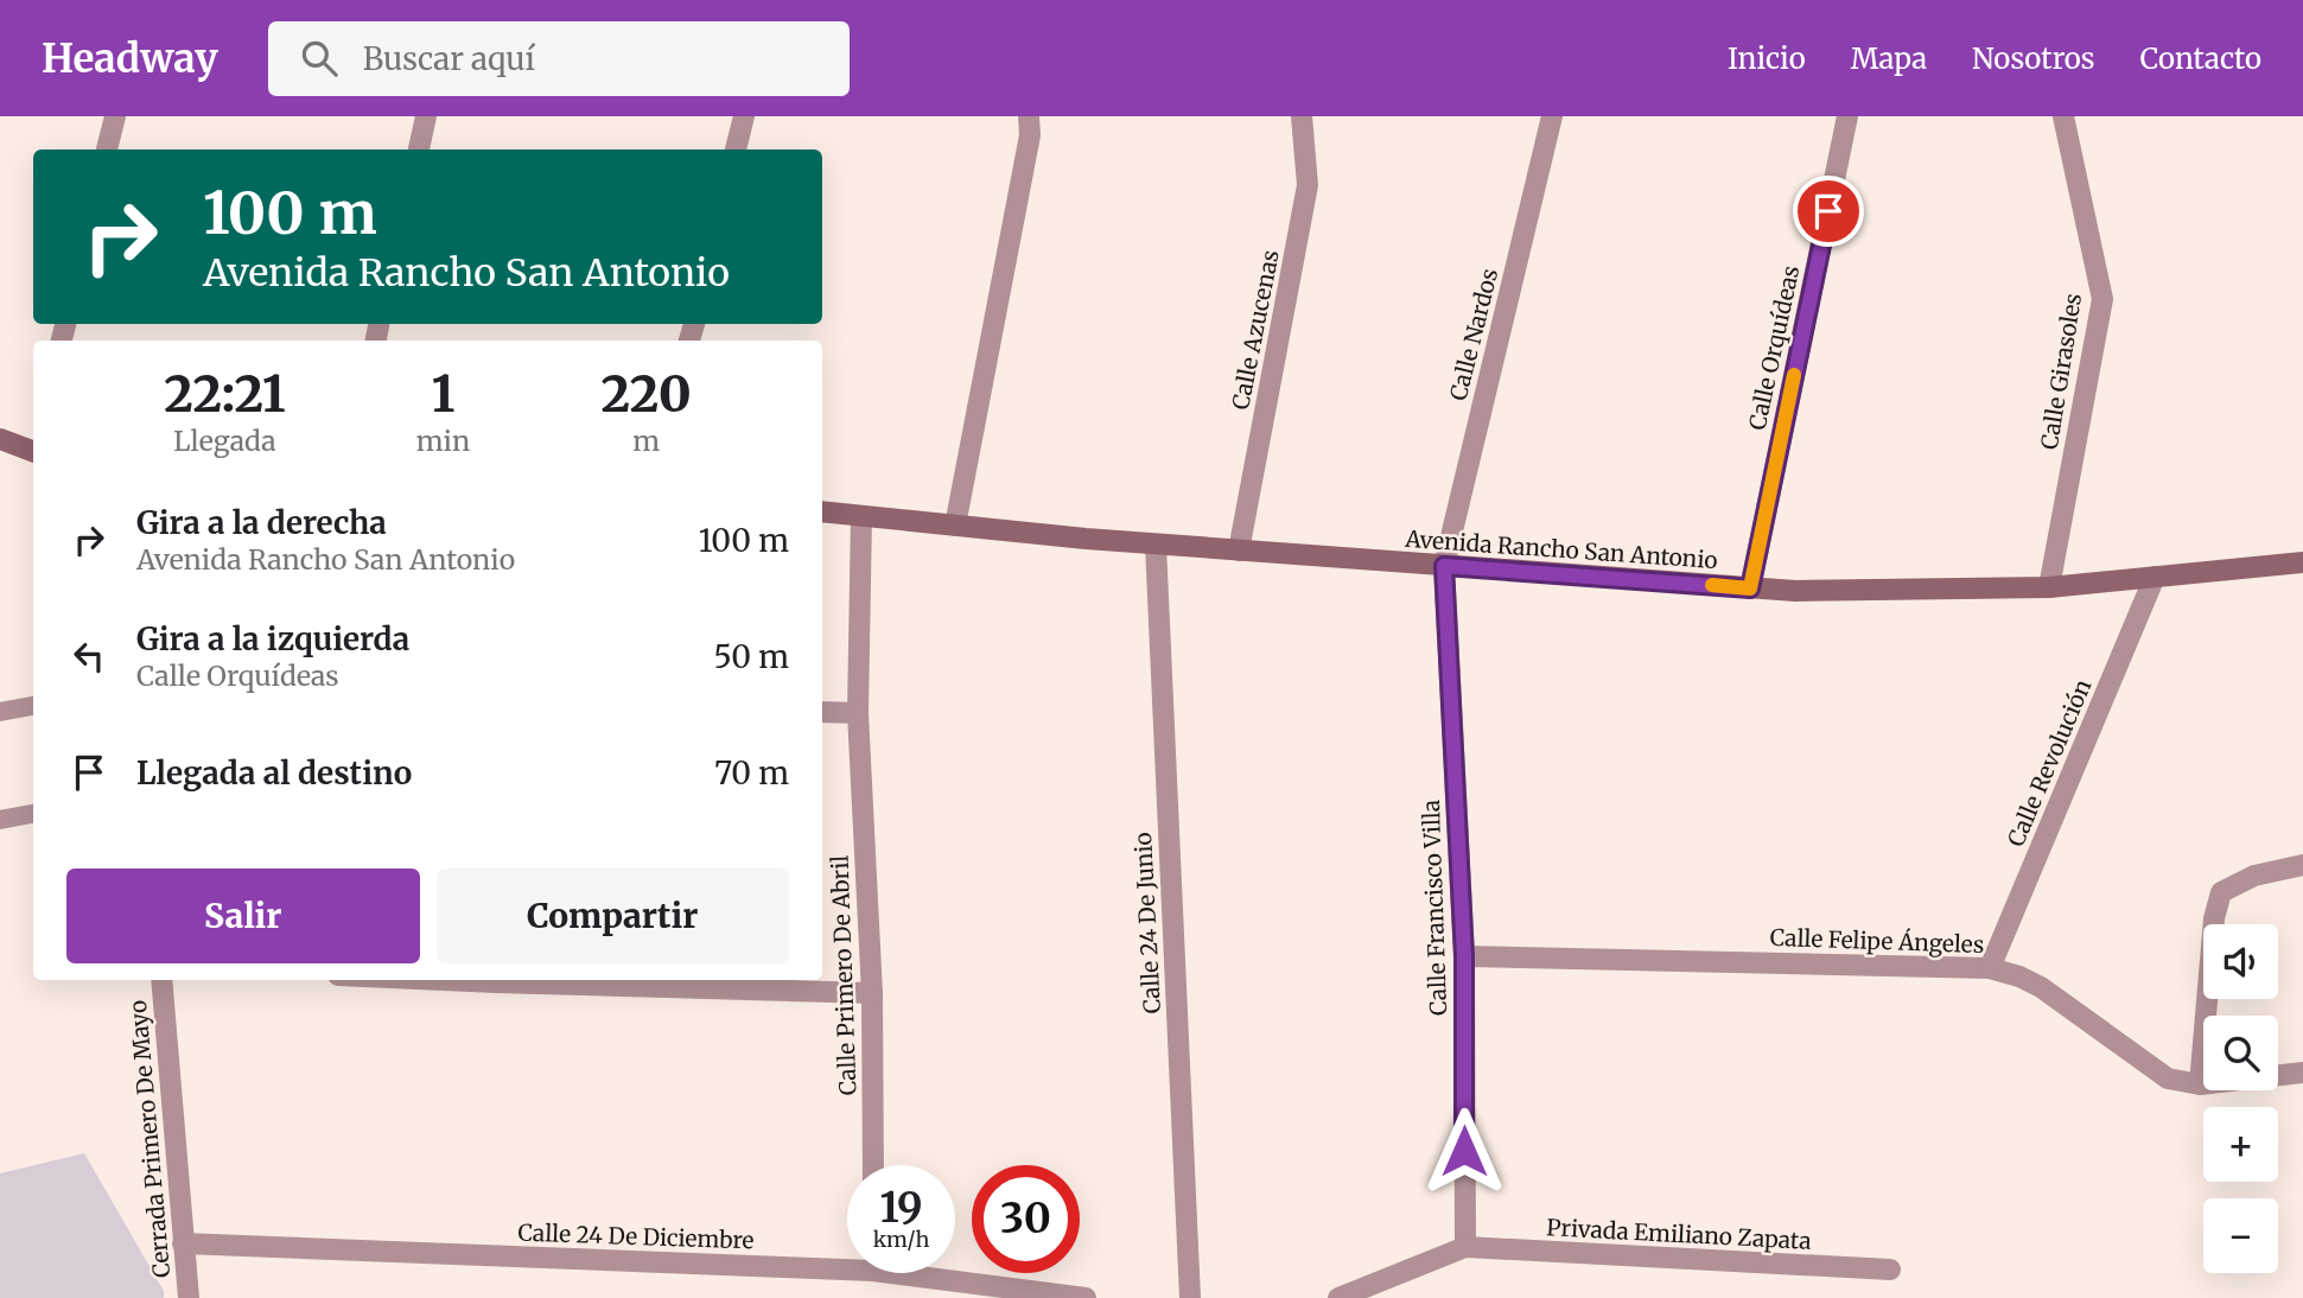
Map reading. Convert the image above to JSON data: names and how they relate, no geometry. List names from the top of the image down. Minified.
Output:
{"streets":{"street":["Calle Azucenas","Calle Nardos","Calle Orquídeas","Calle Girasoles","Avenida Rancho San Antonio","Calle Revolución","Calle Francisco Villa","Calle 24 De Junio","Calle Felipe Ángeles","Calle Primero De Abril","Cerrada Primero De Mayo","Privada Emiliano Zapata","Calle 24 De Diciembre"]},"crossings":[["Calle Azucenas","Avenida Rancho San Antonio"],["Calle Nardos","Avenida Rancho San Antonio"],["Calle Nardos","Calle Francisco Villa"],["Calle Orquídeas","Avenida Rancho San Antonio"],["Calle Girasoles","Avenida Rancho San Antonio"],["Avenida Rancho San Antonio","Calle Revolución"],["Avenida Rancho San Antonio","Calle Francisco Villa"],["Avenida Rancho San Antonio","Calle 24 De Junio"],["Avenida Rancho San Antonio","Calle Primero De Abril"],["Calle Revolución","Calle Felipe Ángeles"],["Calle Francisco Villa","Calle Felipe Ángeles"],["Calle Francisco Villa","Privada Emiliano Zapata"],["Cerrada Primero De Mayo","Calle 24 De Diciembre"]],"page":{"header":"Headway","search":"Buscar aquí","nav":["Inicio","Mapa","Nosotros","Contacto"],"turn":["100 m","Avenida Rancho San Antonio"],"eta":["22:21","Llegada","1","min","220","m"],"list":[{"name":"Gira a la derecha","note":"Avenida Rancho San Antonio","value":"100 m"},{"name":"Gira a la izquierda","note":"Calle Orquídeas","value":"50 m"},{"name":"Llegada al destino","value":"70 m"}],"buttons":["Salir","Compartir"],"map_buttons":["+","−"],"speed":"19 km/h","limit":"30"}}
